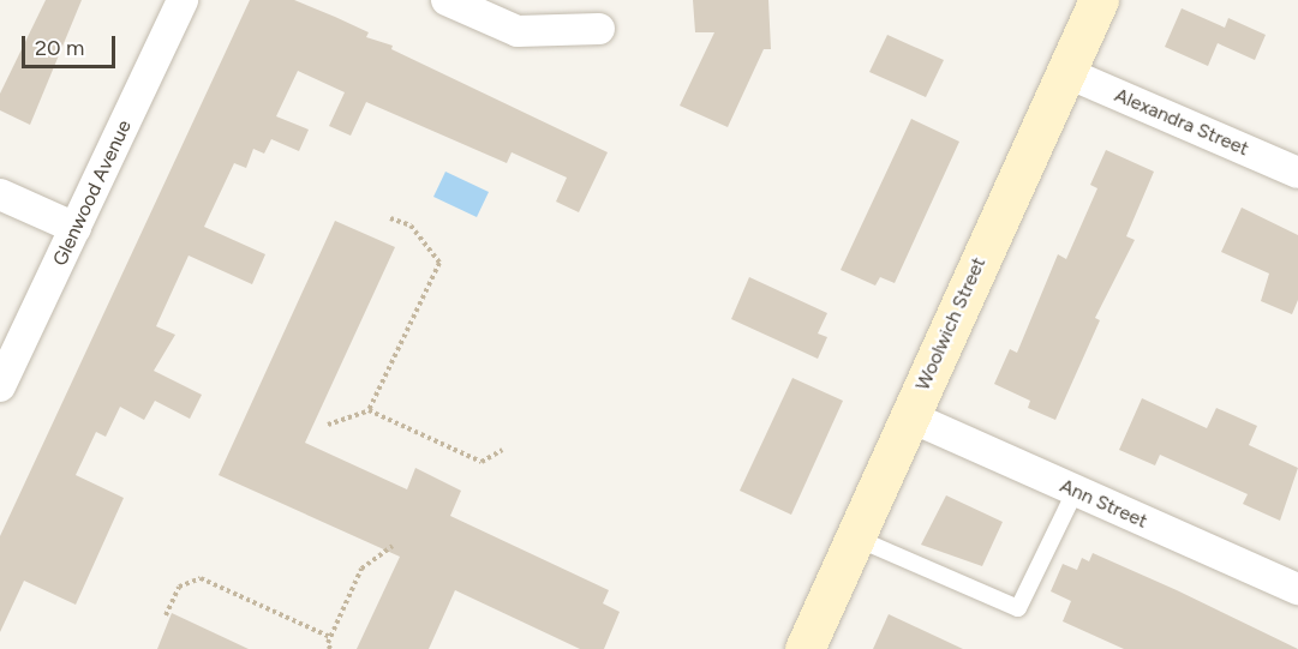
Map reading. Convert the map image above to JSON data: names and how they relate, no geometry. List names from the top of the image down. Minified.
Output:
{"streets":{"main road":["Woolwich Street"],"street":["Alexandra Street","Glenwood Avenue","Ann Street"]},"crossings":[["Alexandra Street","Woolwich Street"],["Woolwich Street","Ann Street"]],"scale_bar":"20 m"}
